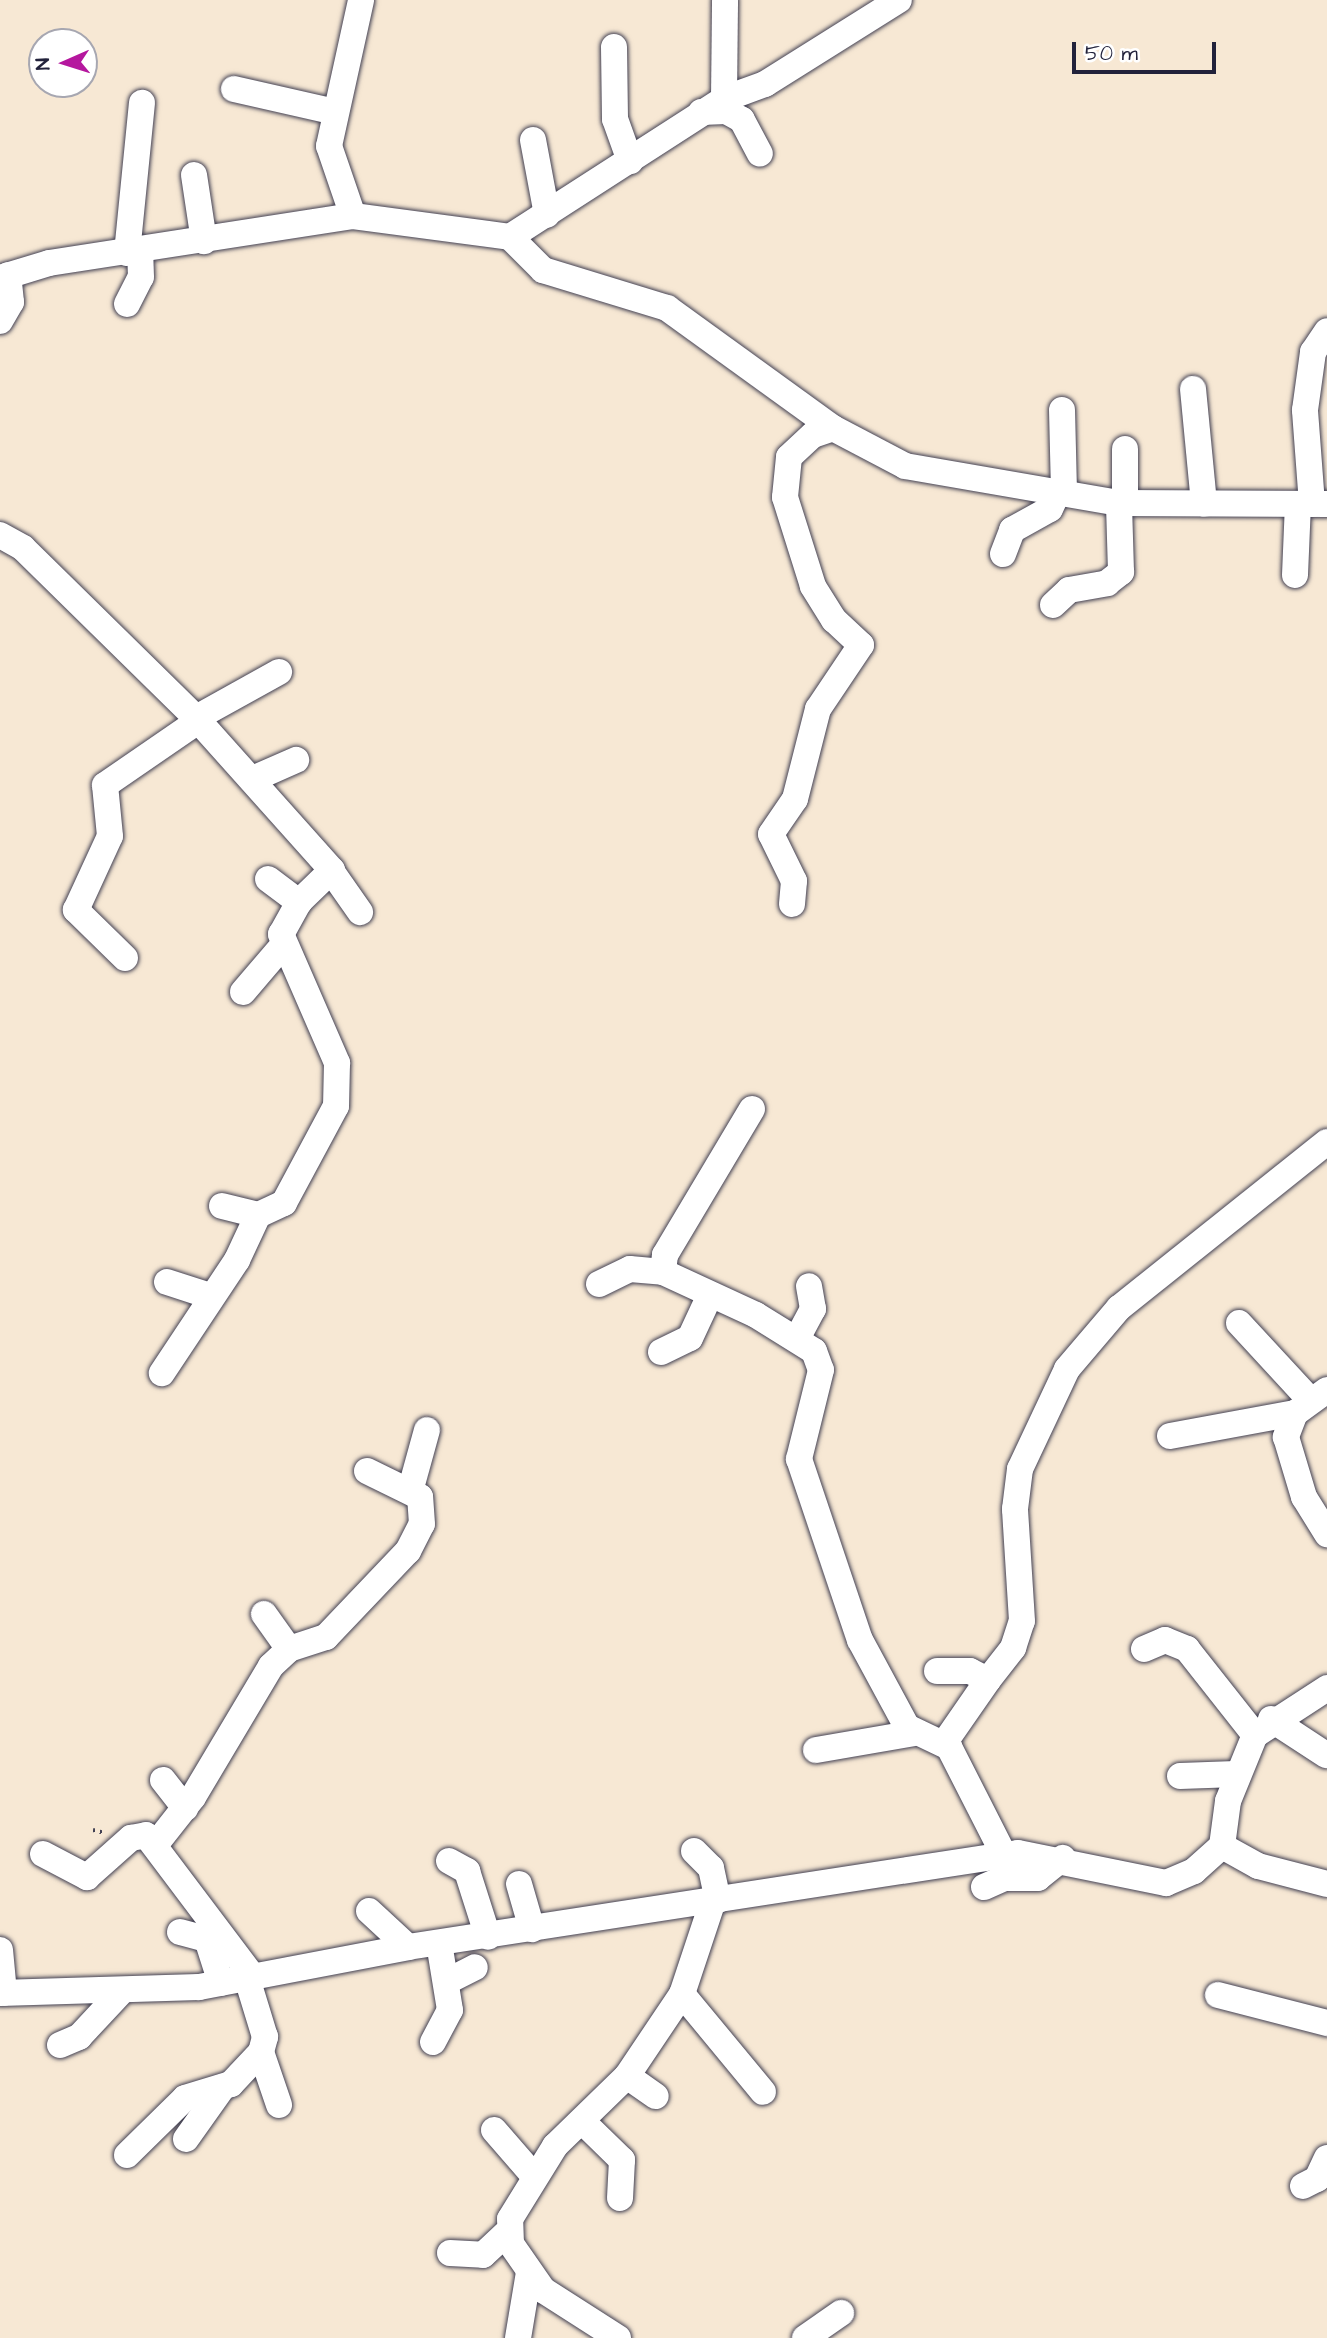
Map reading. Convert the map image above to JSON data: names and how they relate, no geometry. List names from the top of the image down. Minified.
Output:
{"scale_bar":"50 m","north":"left"}
